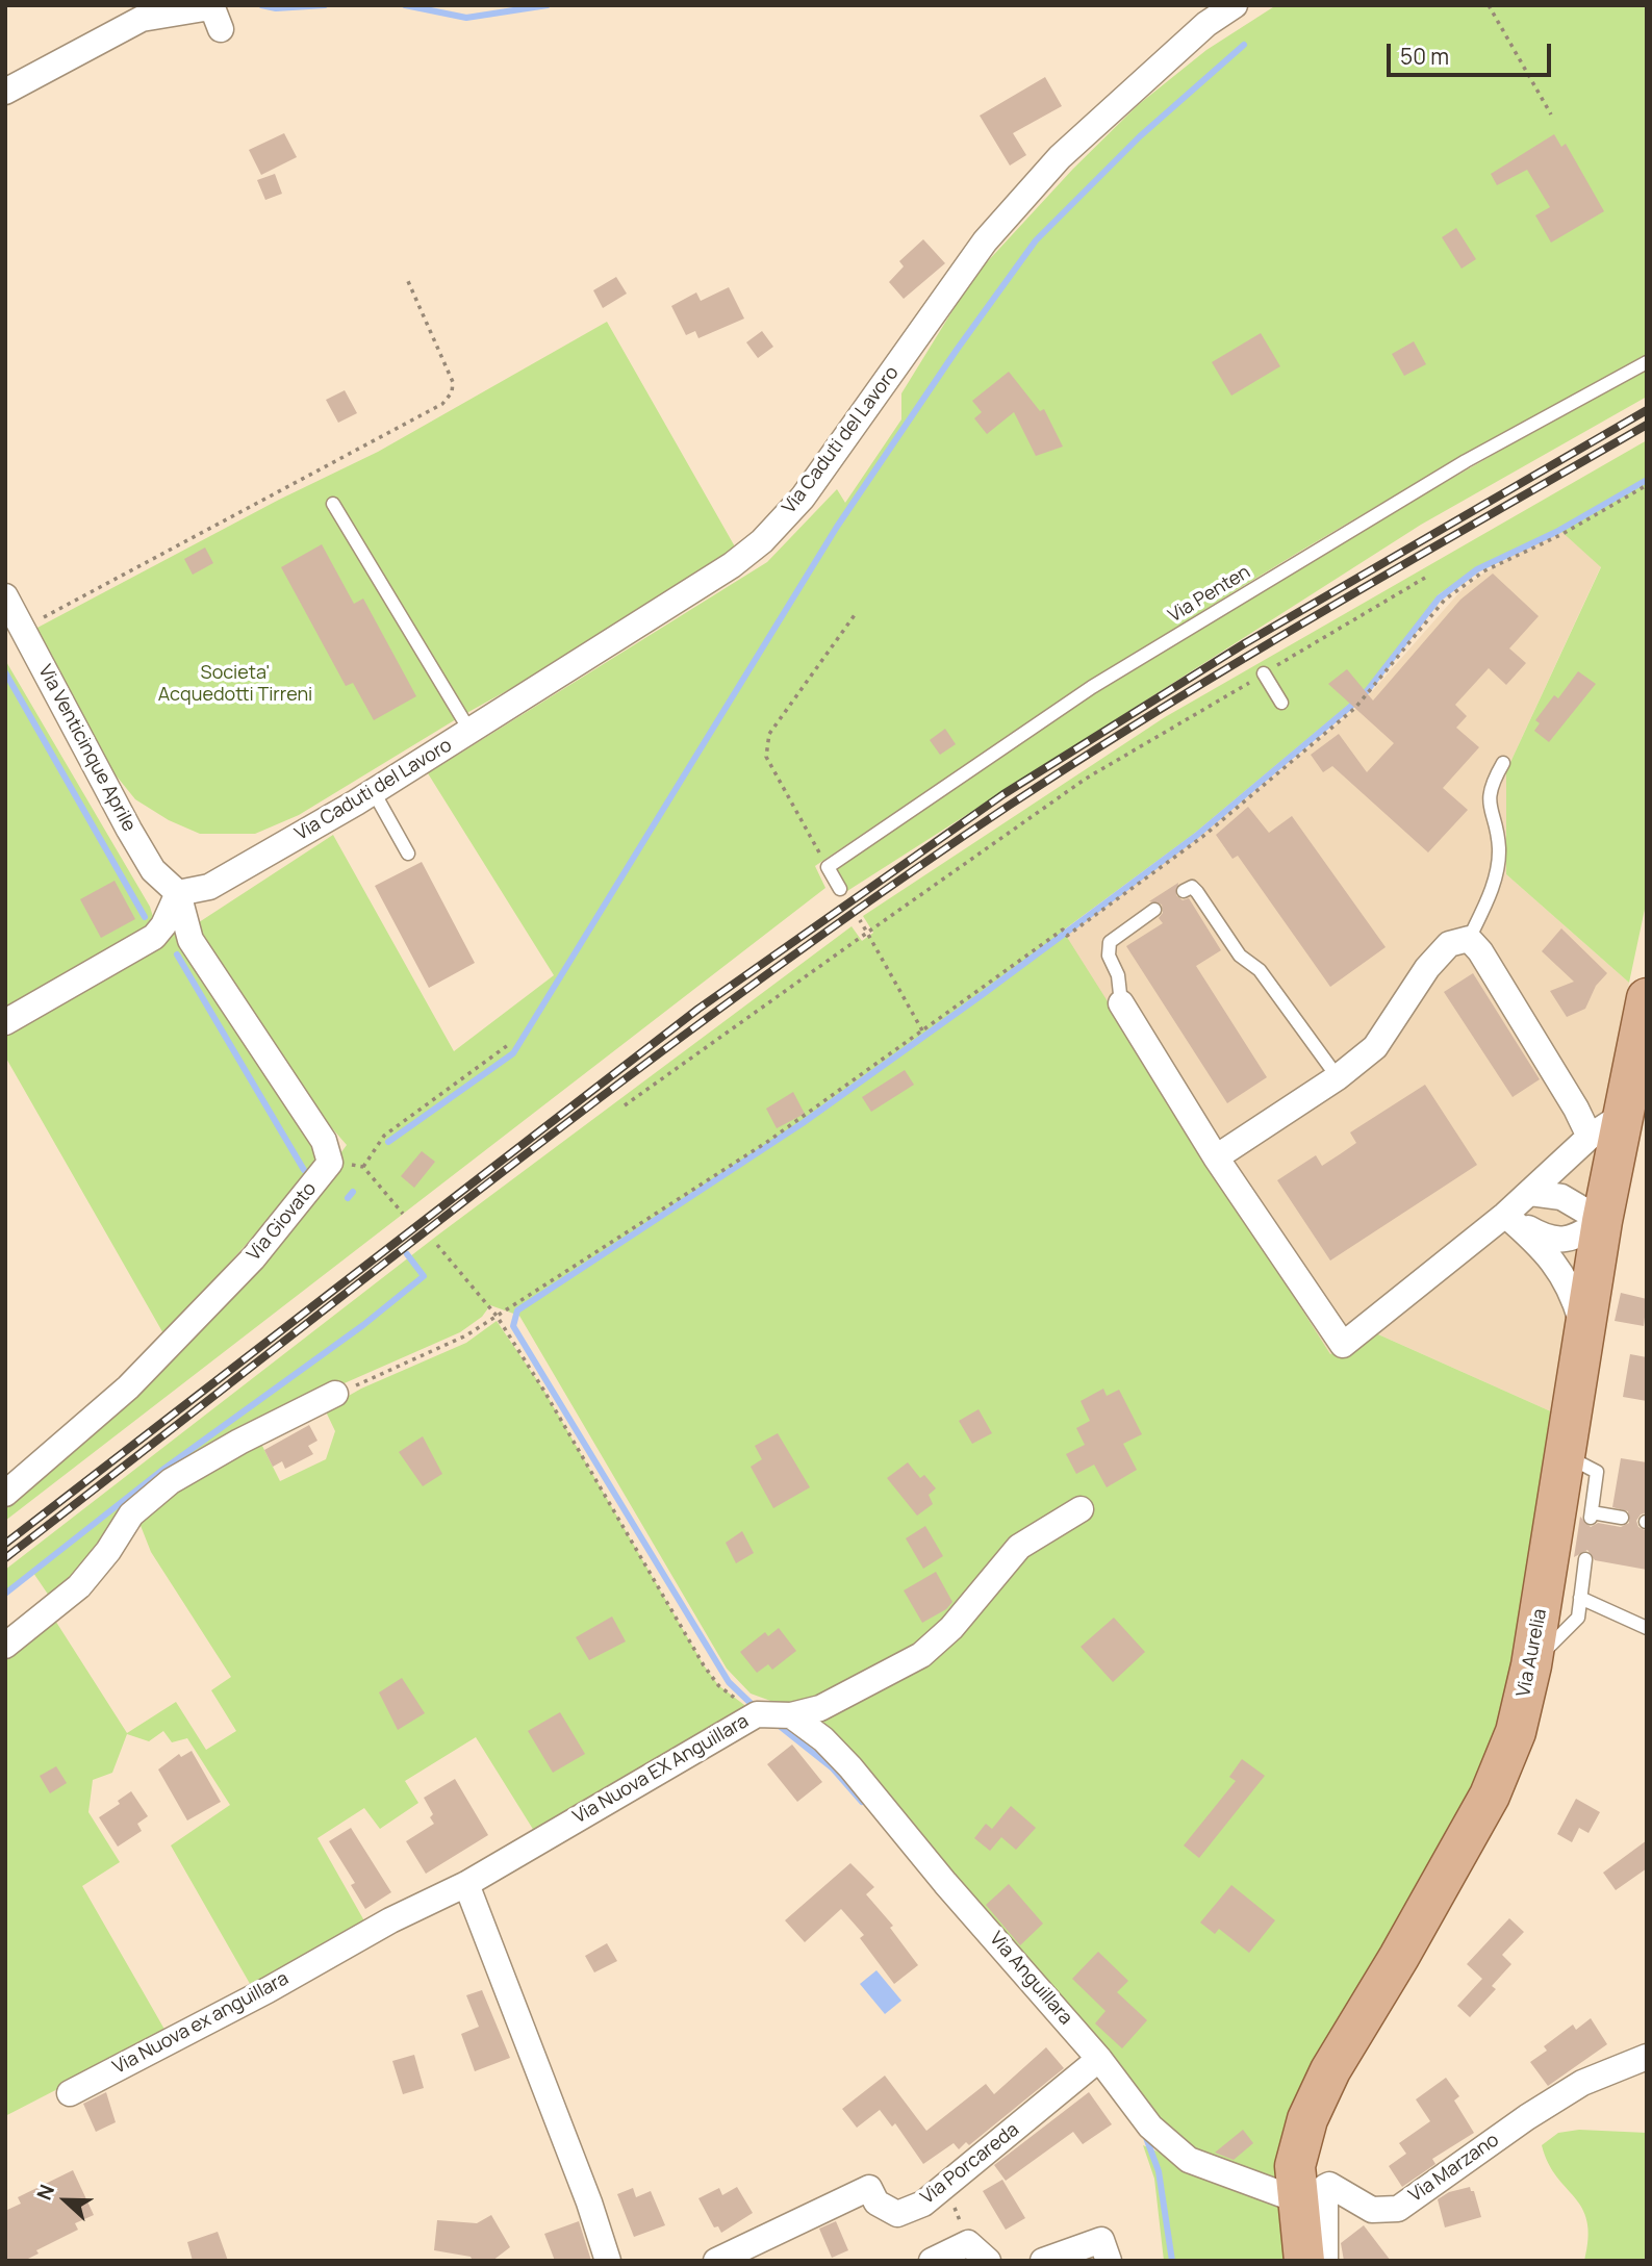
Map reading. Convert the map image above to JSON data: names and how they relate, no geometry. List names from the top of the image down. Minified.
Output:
{"streets":{"main road":["Via Aurelia"],"street":["Via Caduti del Lavoro","Via Venticinque Aprile","Via Giovato","Via Nuova EX Anguillara","Via Anguillara","Via Nuova ex anguillara","Via Porcareda","Via Marzano"],"lane":["Via Penten"]},"crossings":[["Via Caduti del Lavoro","Via Venticinque Aprile"],["Via Caduti del Lavoro","Via Giovato"],["Via Venticinque Aprile","Via Giovato"],["Via Aurelia","Via Anguillara"],["Via Nuova EX Anguillara","Via Anguillara"],["Via Nuova EX Anguillara","Via Nuova ex anguillara"],["Via Anguillara","Via Porcareda"]],"parks":["Societa' Acquedotti Tirreni"],"scale_bar":"50 m","north":"left"}
